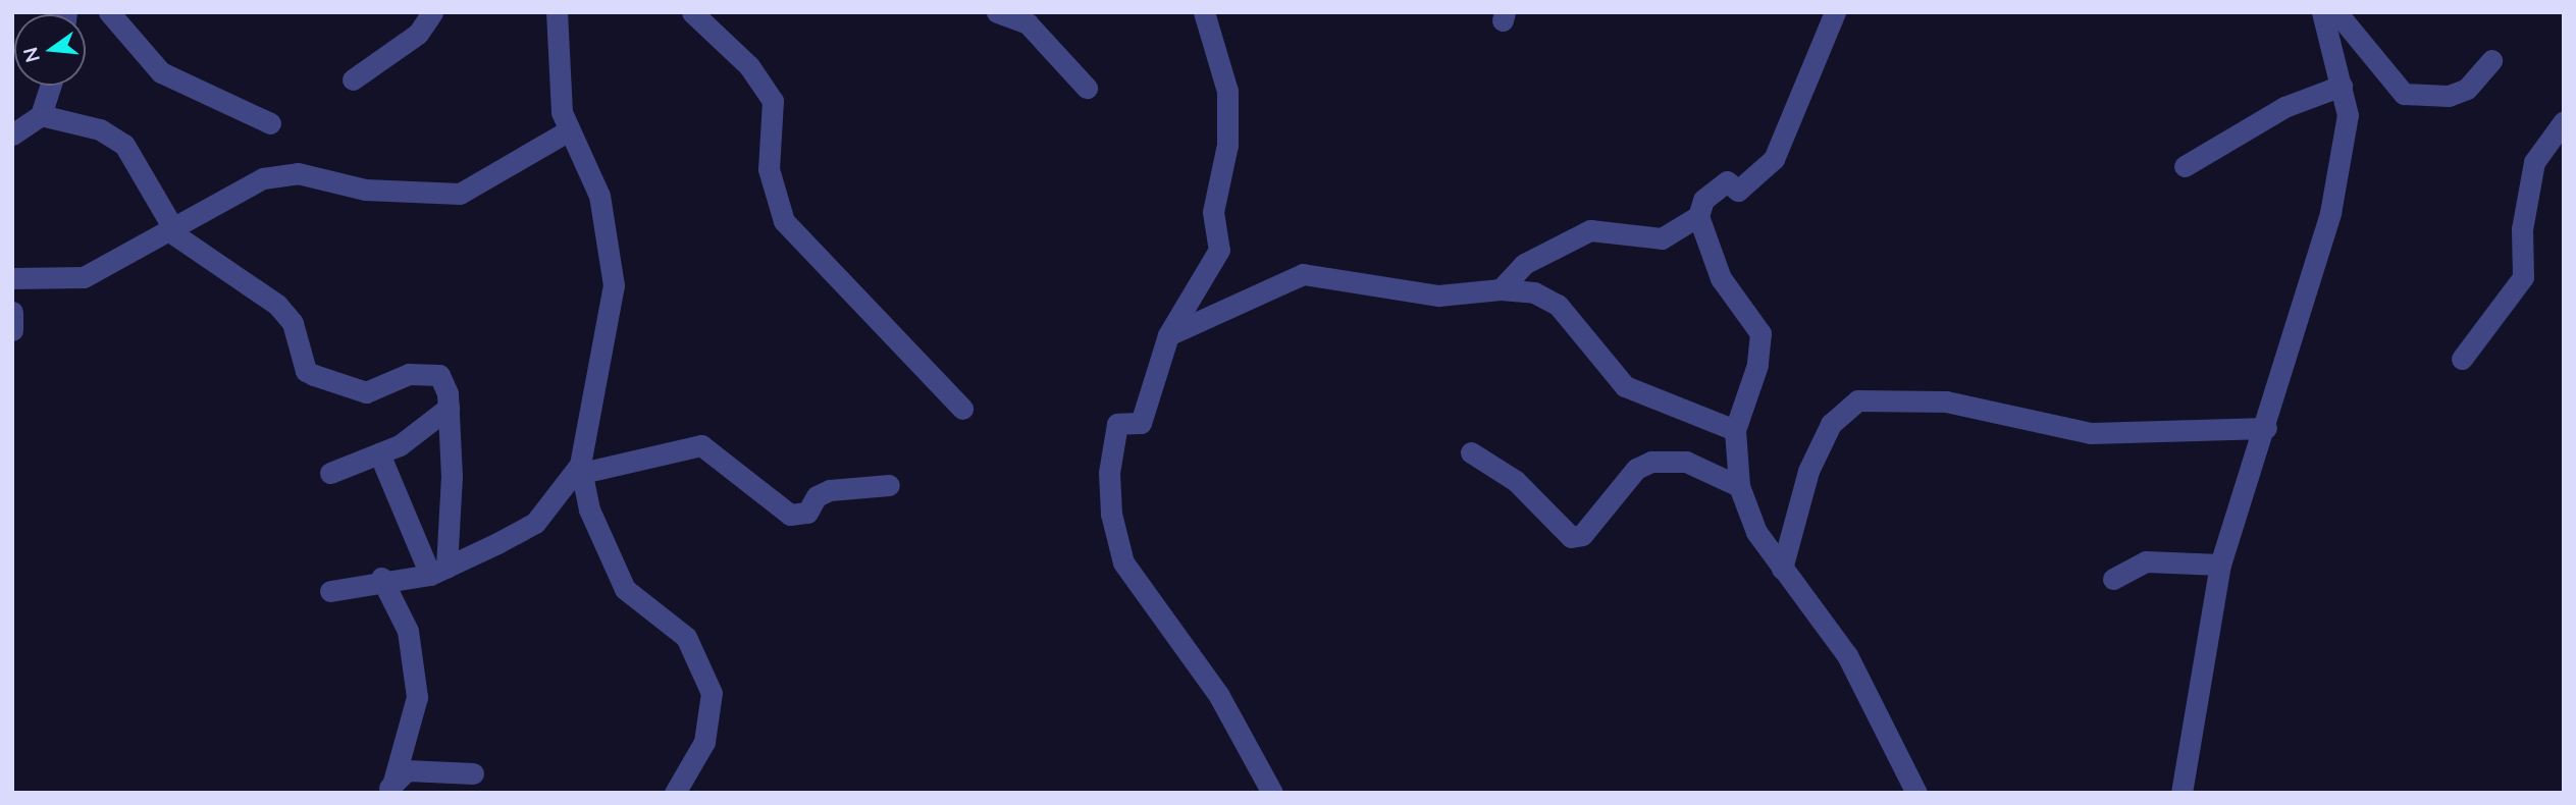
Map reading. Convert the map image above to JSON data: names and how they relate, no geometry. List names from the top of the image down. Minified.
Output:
{"north":"left"}
